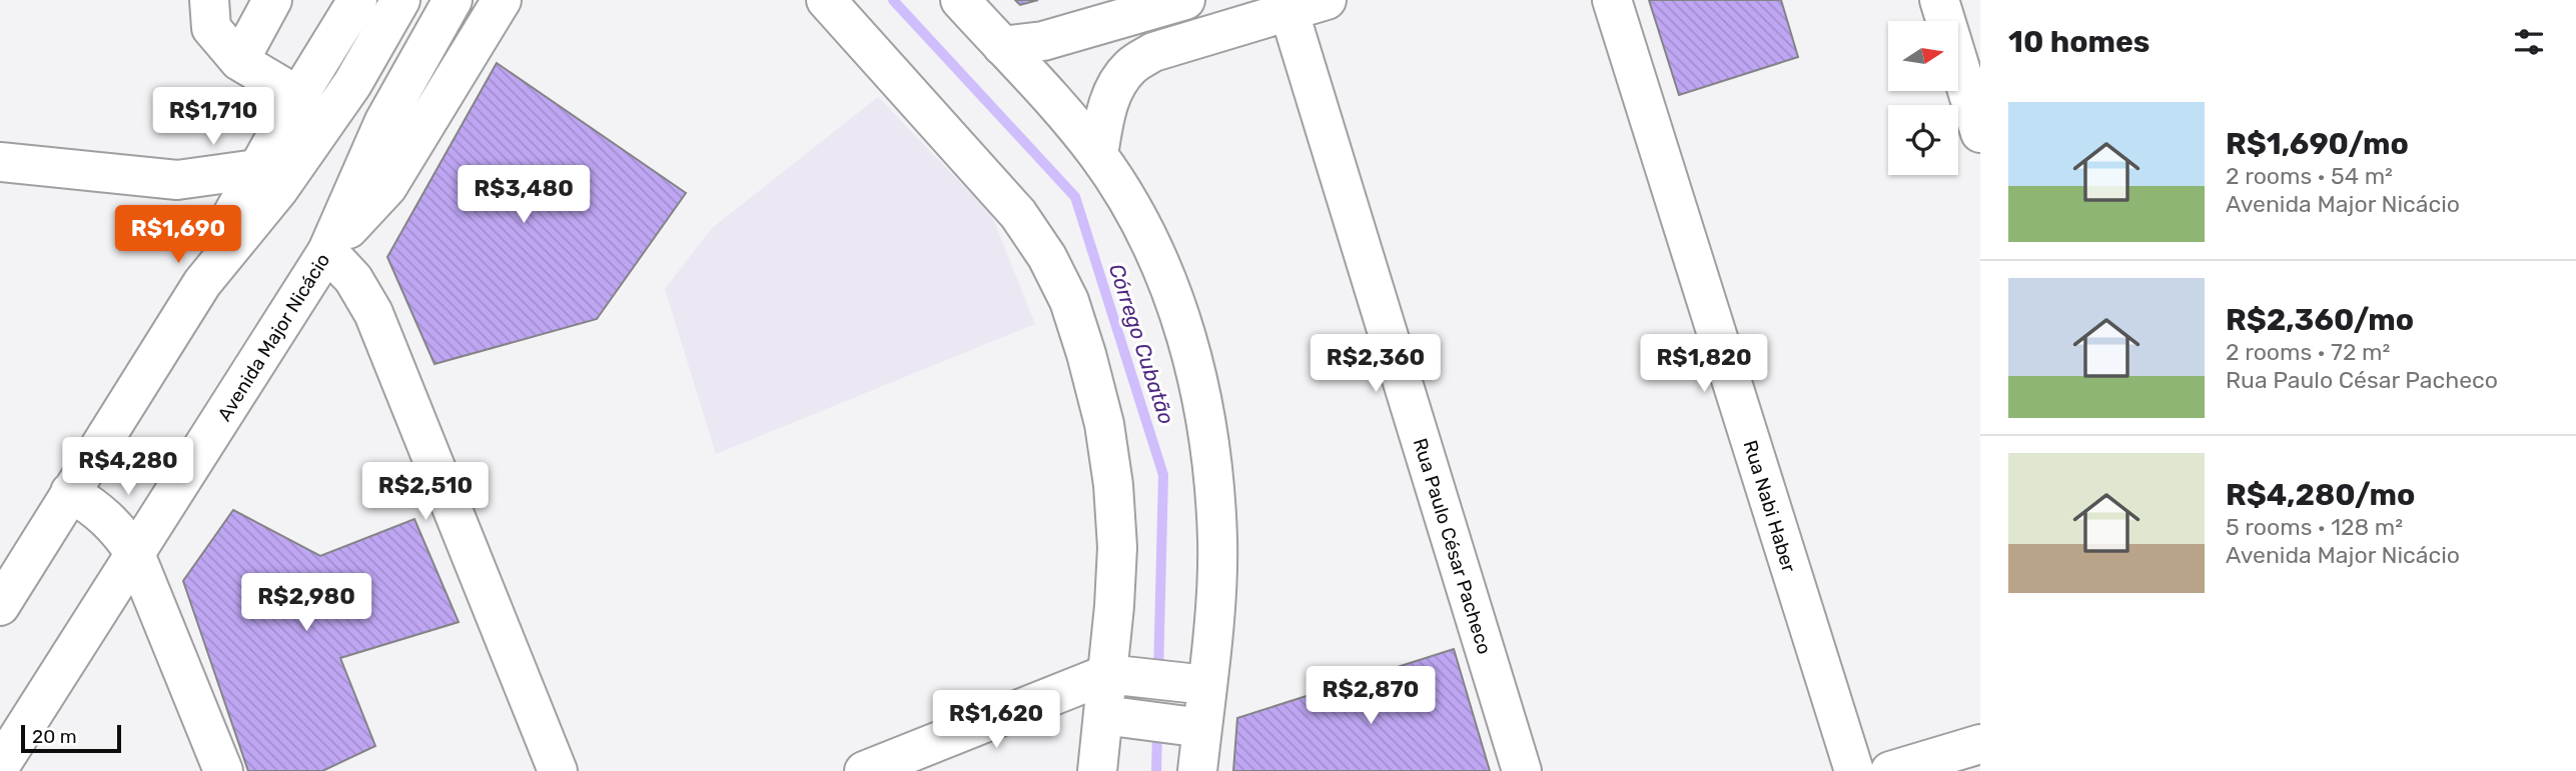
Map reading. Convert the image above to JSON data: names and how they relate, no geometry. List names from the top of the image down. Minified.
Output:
{"streets":{"main road":["Avenida Major Nicácio","Rua Nabi Haber","Rua Paulo César Pacheco"]},"water":["Córrego Cubatão"],"scale_bar":"20 m","north":"right","page":{"heading":"10 homes","list":[{"name":"R$1,690/mo","note":"2 rooms · 54 m² · Avenida Major Nicácio"},{"name":"R$2,360/mo","note":"2 rooms · 72 m² · Rua Paulo César Pacheco"},{"name":"R$4,280/mo","note":"5 rooms · 128 m² · Avenida Major Nicácio"}],"price":["R$1,710","R$3,480","R$1,690","R$2,360","R$1,820","R$4,280","R$2,510","R$2,980","R$2,870","R$1,620"],"scale":"20 m"}}
